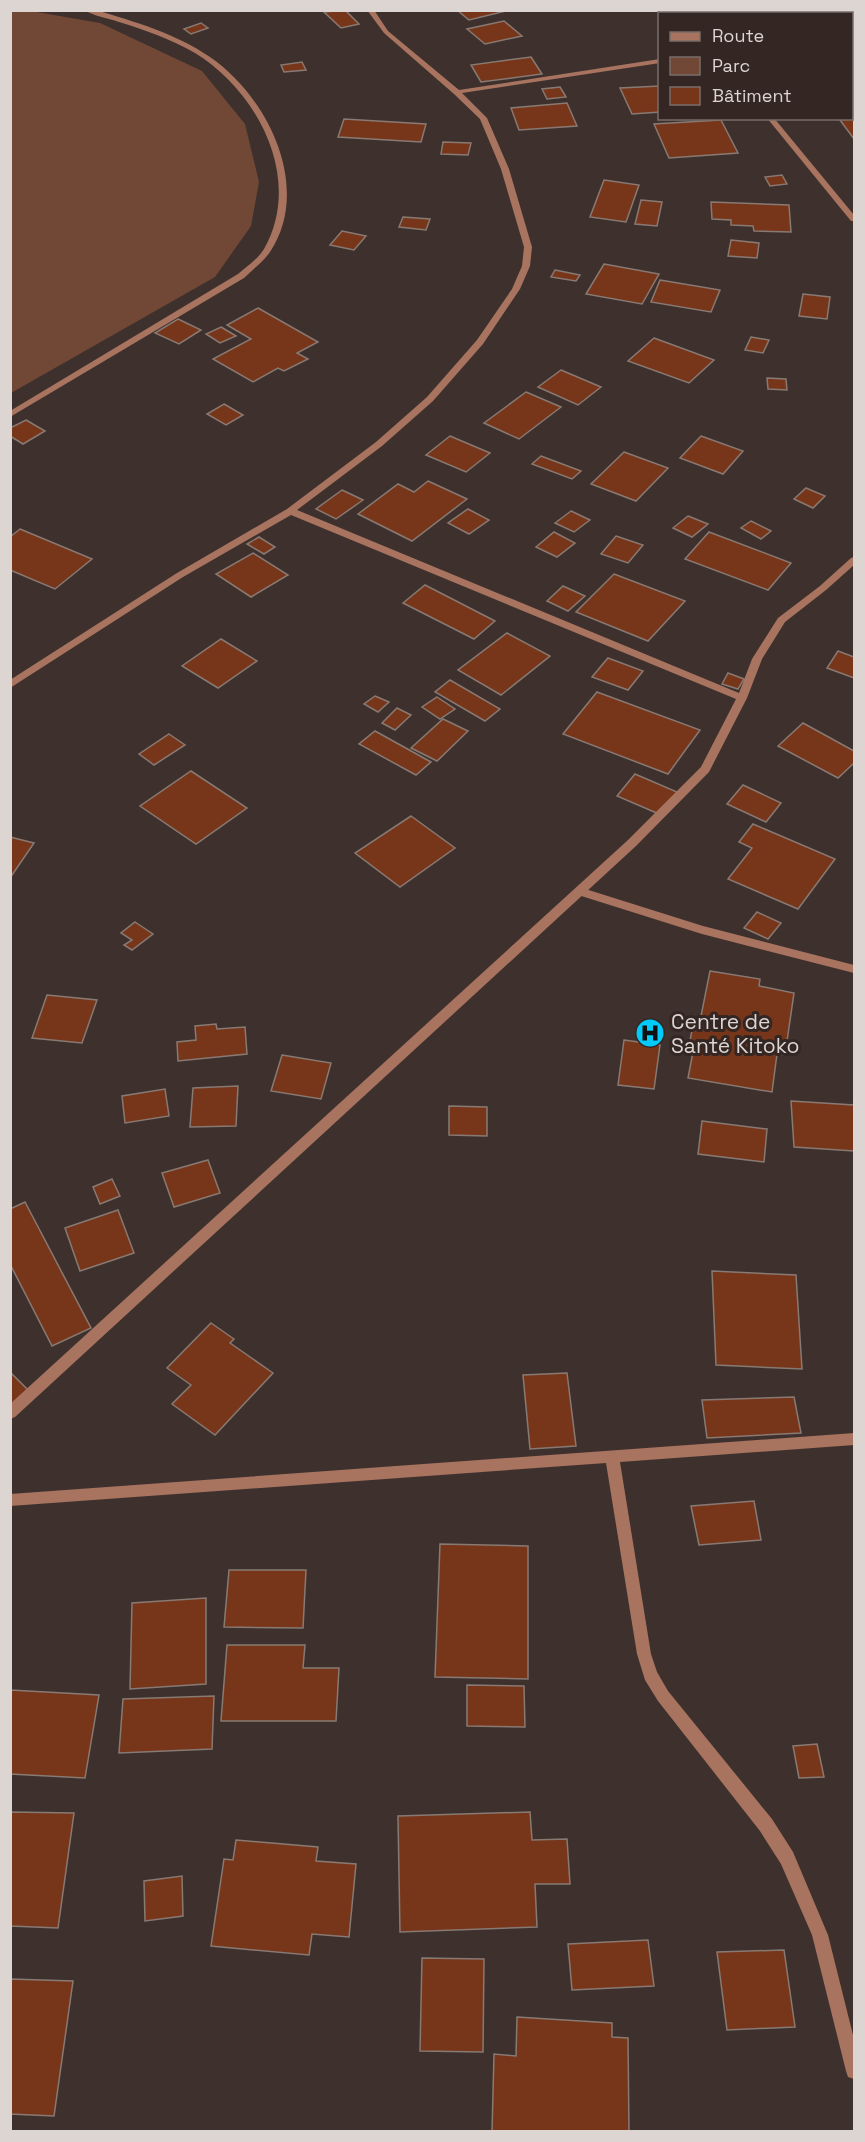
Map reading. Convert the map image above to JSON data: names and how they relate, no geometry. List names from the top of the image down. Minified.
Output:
{"places":{"hospital":["Centre de Santé Kitoko"]},"legend":["Route","Parc","Bâtiment"]}
